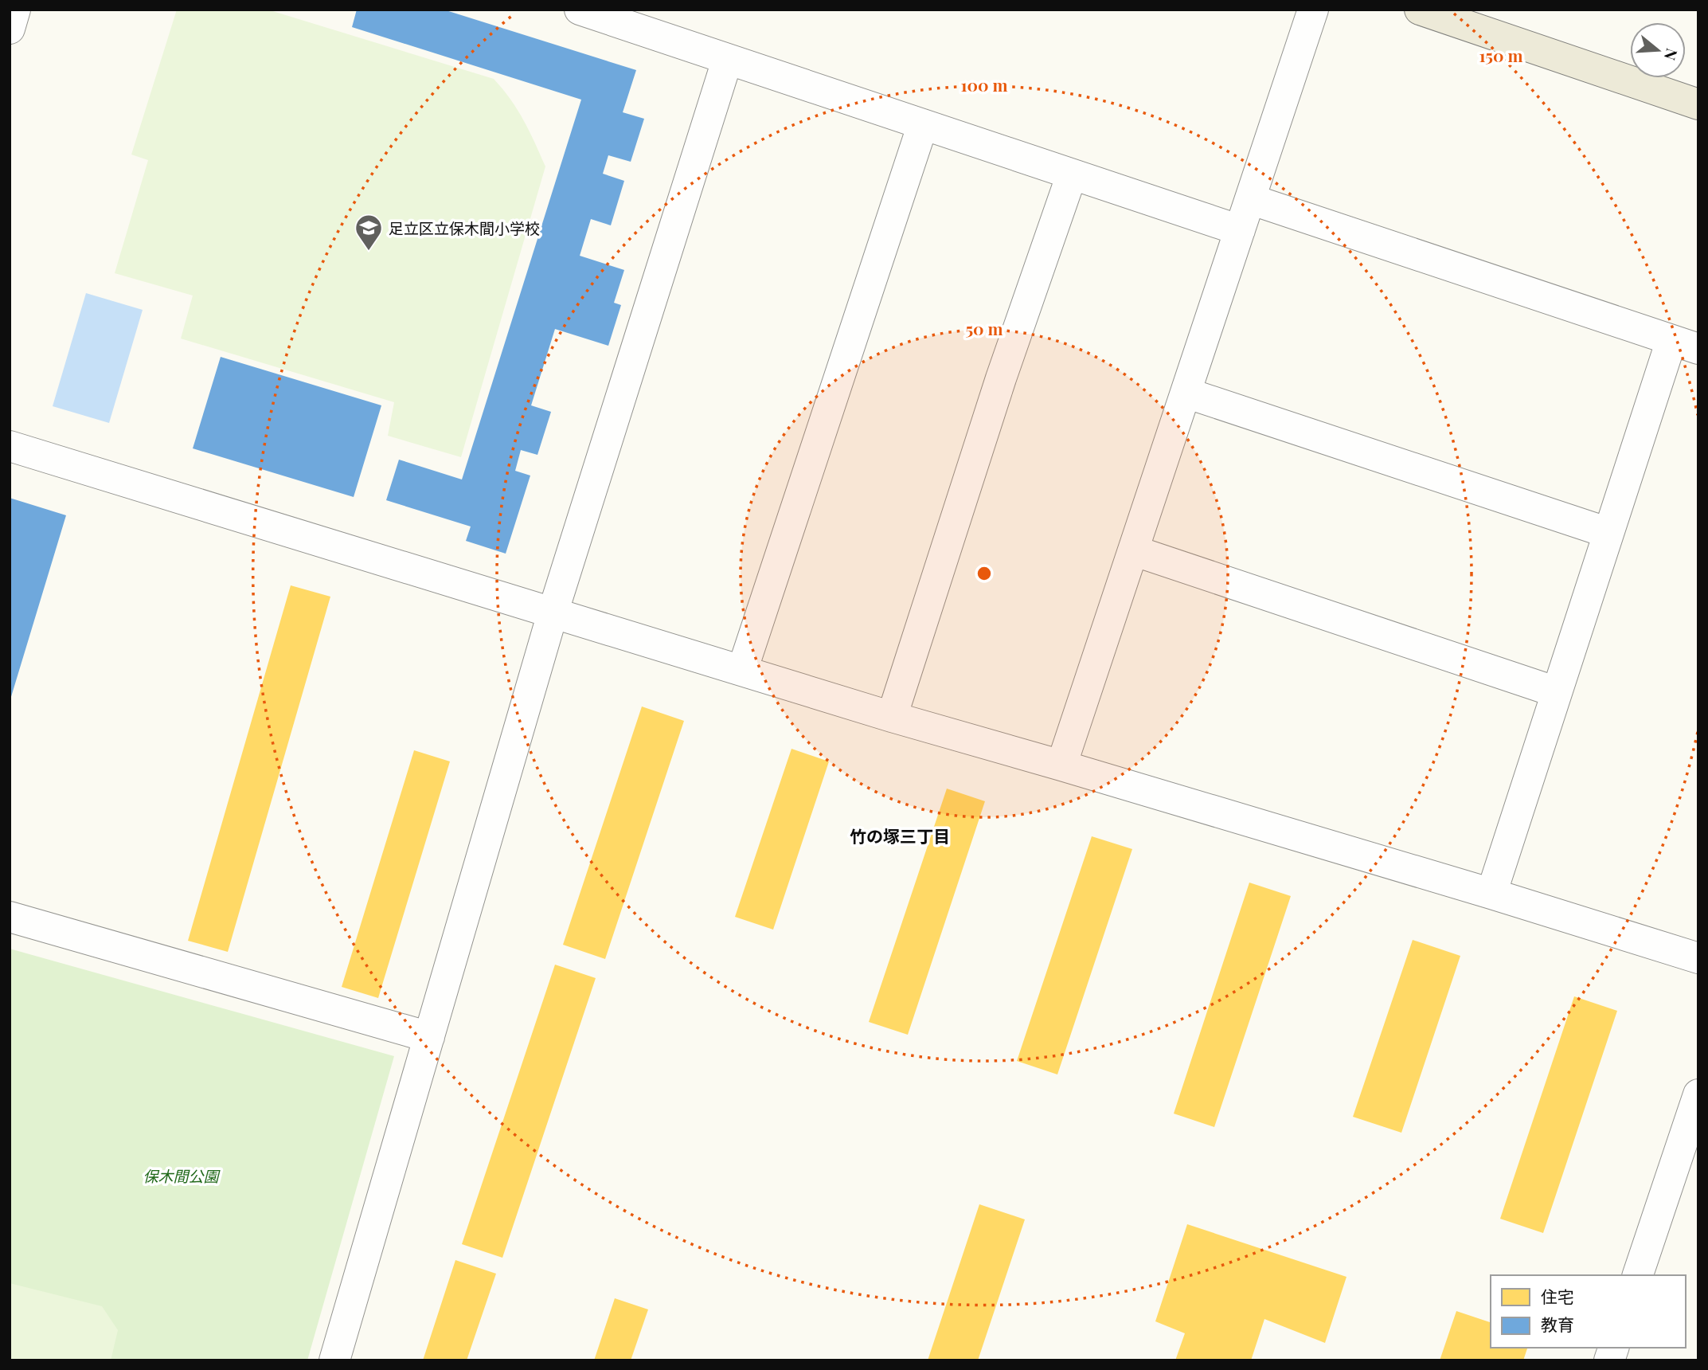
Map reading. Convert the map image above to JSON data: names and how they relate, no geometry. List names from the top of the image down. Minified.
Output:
{"districts":["竹の塚三丁目"],"parks":["保木間公園"],"places":{"school or university":["足立区立保木間小学校"]},"legend":["住宅","教育"],"north":"right","rings":["150 m","100 m","50 m"]}
